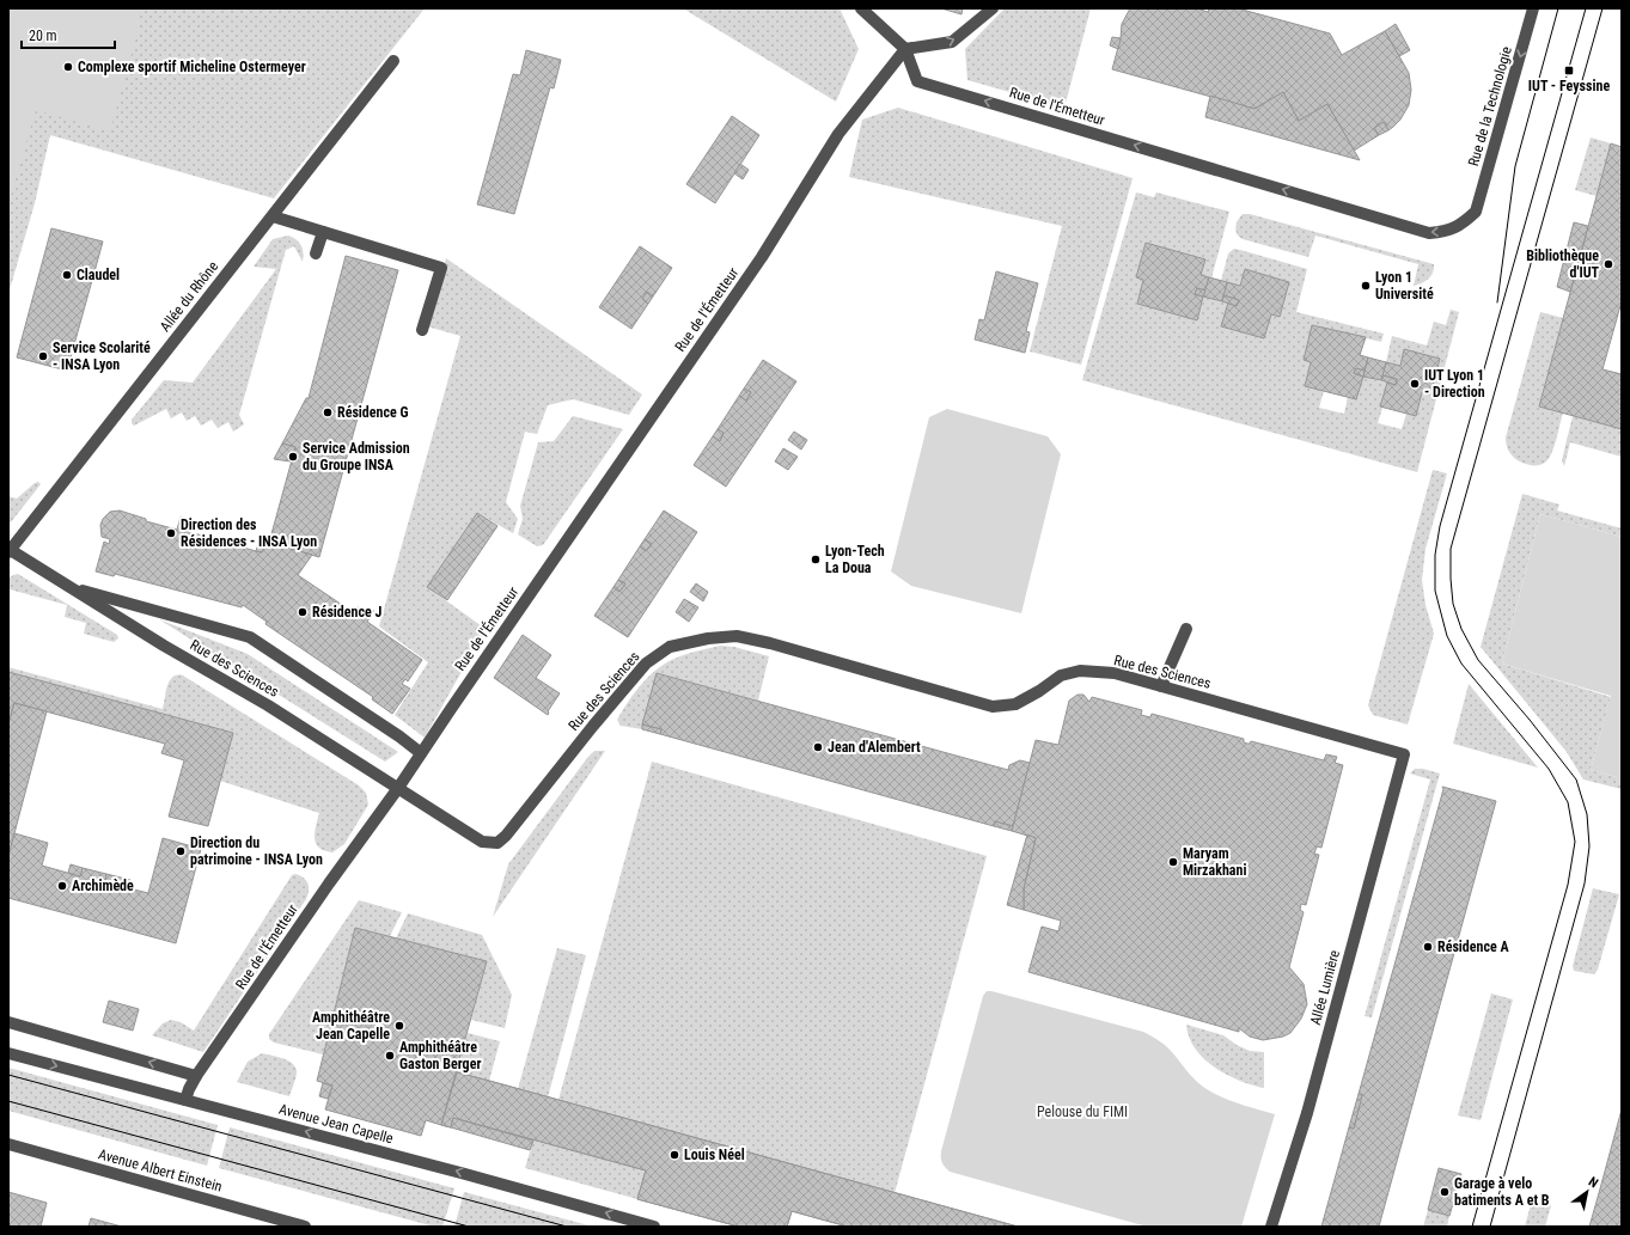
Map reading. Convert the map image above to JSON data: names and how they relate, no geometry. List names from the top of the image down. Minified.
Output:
{"streets":{"street":["Rue de l'Émetteur","Rue de la Technologie","Allée du Rhône","Rue des Sciences","Allée Lumière","Avenue Jean Capelle","Avenue Albert Einstein"]},"crossings":[["Rue de l'Émetteur","Rue de la Technologie"],["Rue de l'Émetteur","Rue des Sciences"],["Rue de l'Émetteur","Avenue Jean Capelle"],["Allée du Rhône","Rue des Sciences"],["Rue des Sciences","Allée Lumière"]],"one_way":["Rue de la Technologie"],"parks":["Pelouse du FIMI"],"places":{"other":["Complexe sportif Micheline Ostermeyer","Bibliothèque d'IUT","Claudel","Lyon 1 Université","Service Scolarité - INSA Lyon","IUT Lyon 1 - Direction","Résidence G","Service Admission du Groupe INSA","Direction des Résidences - INSA Lyon","Lyon-Tech La Doua","Résidence J","Jean d'Alembert","Direction du patrimoine - INSA Lyon","Maryam Mirzakhani","Archimède","Résidence A","Amphithéâtre Jean Capelle","Amphithéâtre Gaston Berger","Louis Néel","Garage à velo batiments A et B"],"transit":["IUT - Feyssine"]},"scale_bar":"20 m","north":"top right"}
